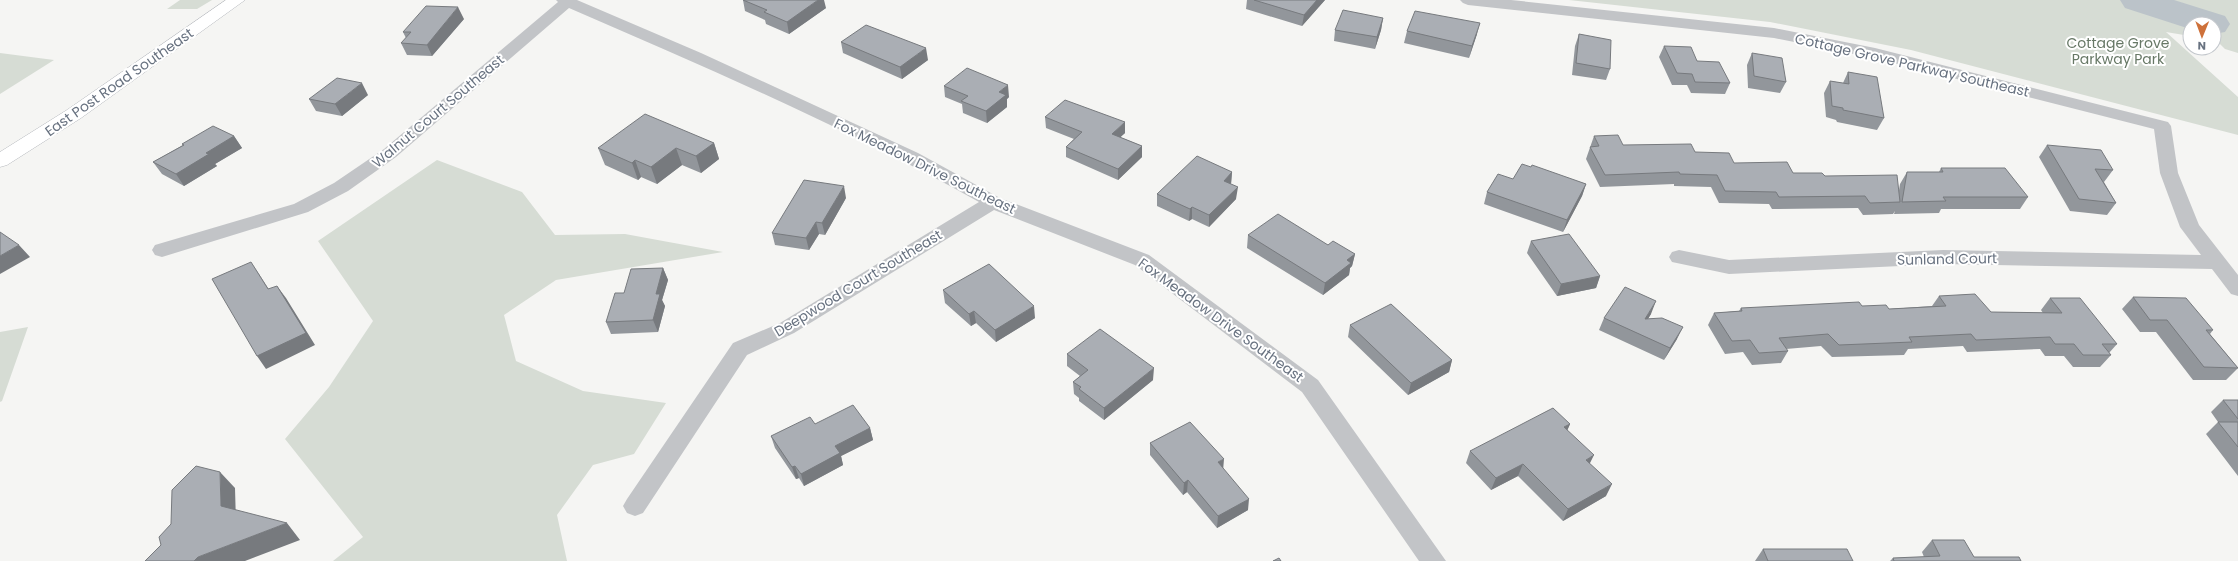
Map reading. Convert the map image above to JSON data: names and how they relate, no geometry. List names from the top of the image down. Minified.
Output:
{"streets":{"main road":["East Post Road Southeast"],"street":["Cottage Grove Parkway Southeast","Walnut Court Southeast","Fox Meadow Drive Southeast","Sunland Court","Deepwood Court Southeast"]},"crossings":[["Cottage Grove Parkway Southeast","Sunland Court"],["Walnut Court Southeast","Fox Meadow Drive Southeast"],["Fox Meadow Drive Southeast","Deepwood Court Southeast"]],"parks":["Cottage Grove Parkway Park"],"north":"bottom"}
